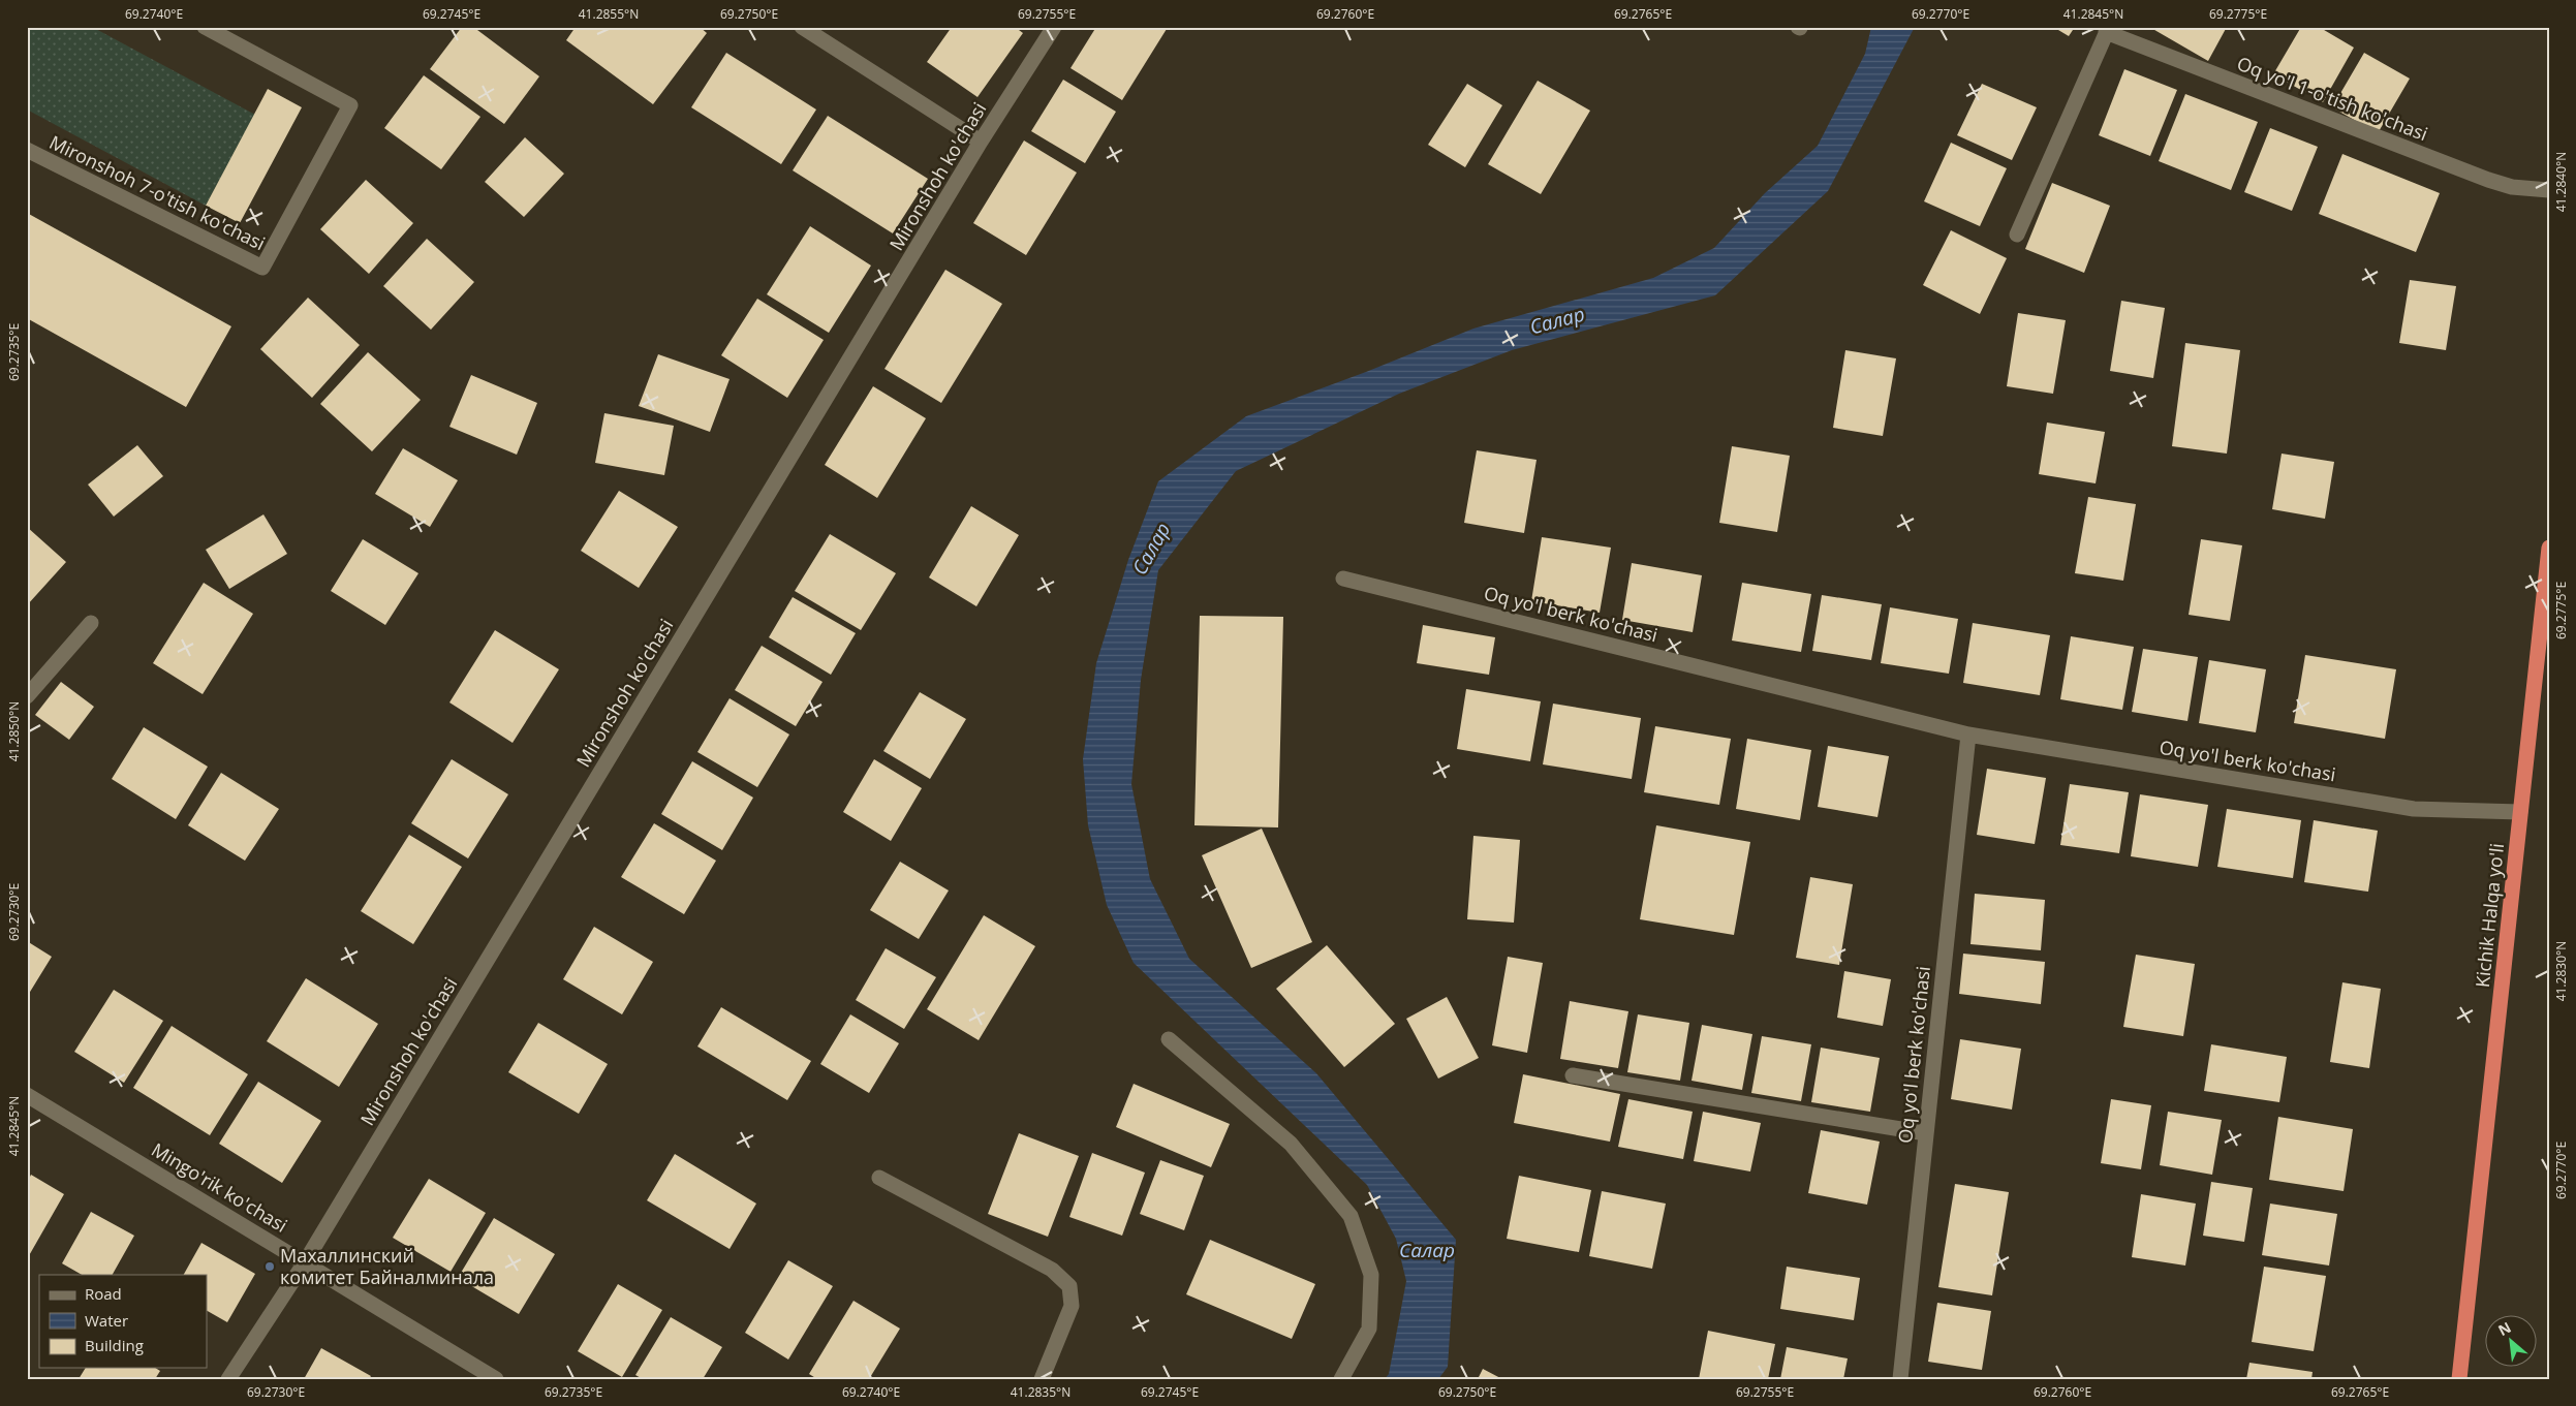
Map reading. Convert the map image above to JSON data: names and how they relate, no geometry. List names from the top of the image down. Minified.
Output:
{"streets":{"highway":["Kichik Halqa yo'li"],"street":["Oq yo'l 1-o'tish ko'chasi","Mironshoh ko'chasi","Mironshoh 7-o'tish ko'chasi","Oq yo'l berk ko'chasi","Mingo'rik ko'chasi"]},"crossings":[["Mironshoh ko'chasi","Mingo'rik ko'chasi"],["Oq yo'l berk ko'chasi","Kichik Halqa yo'li"]],"water":["Салар"],"places":["Махаллинский комитет Байналминала"],"legend":["Road","Water","Building"],"north":"top left","coordinates":["69.2740°E","69.2745°E","41.2855°N","69.2750°E","69.2755°E","69.2760°E","69.2765°E","69.2770°E","41.2845°N","69.2775°E","41.2840°N","69.2735°E","41.2850°N","69.2730°E","41.2830°N","41.2835°N"]}
